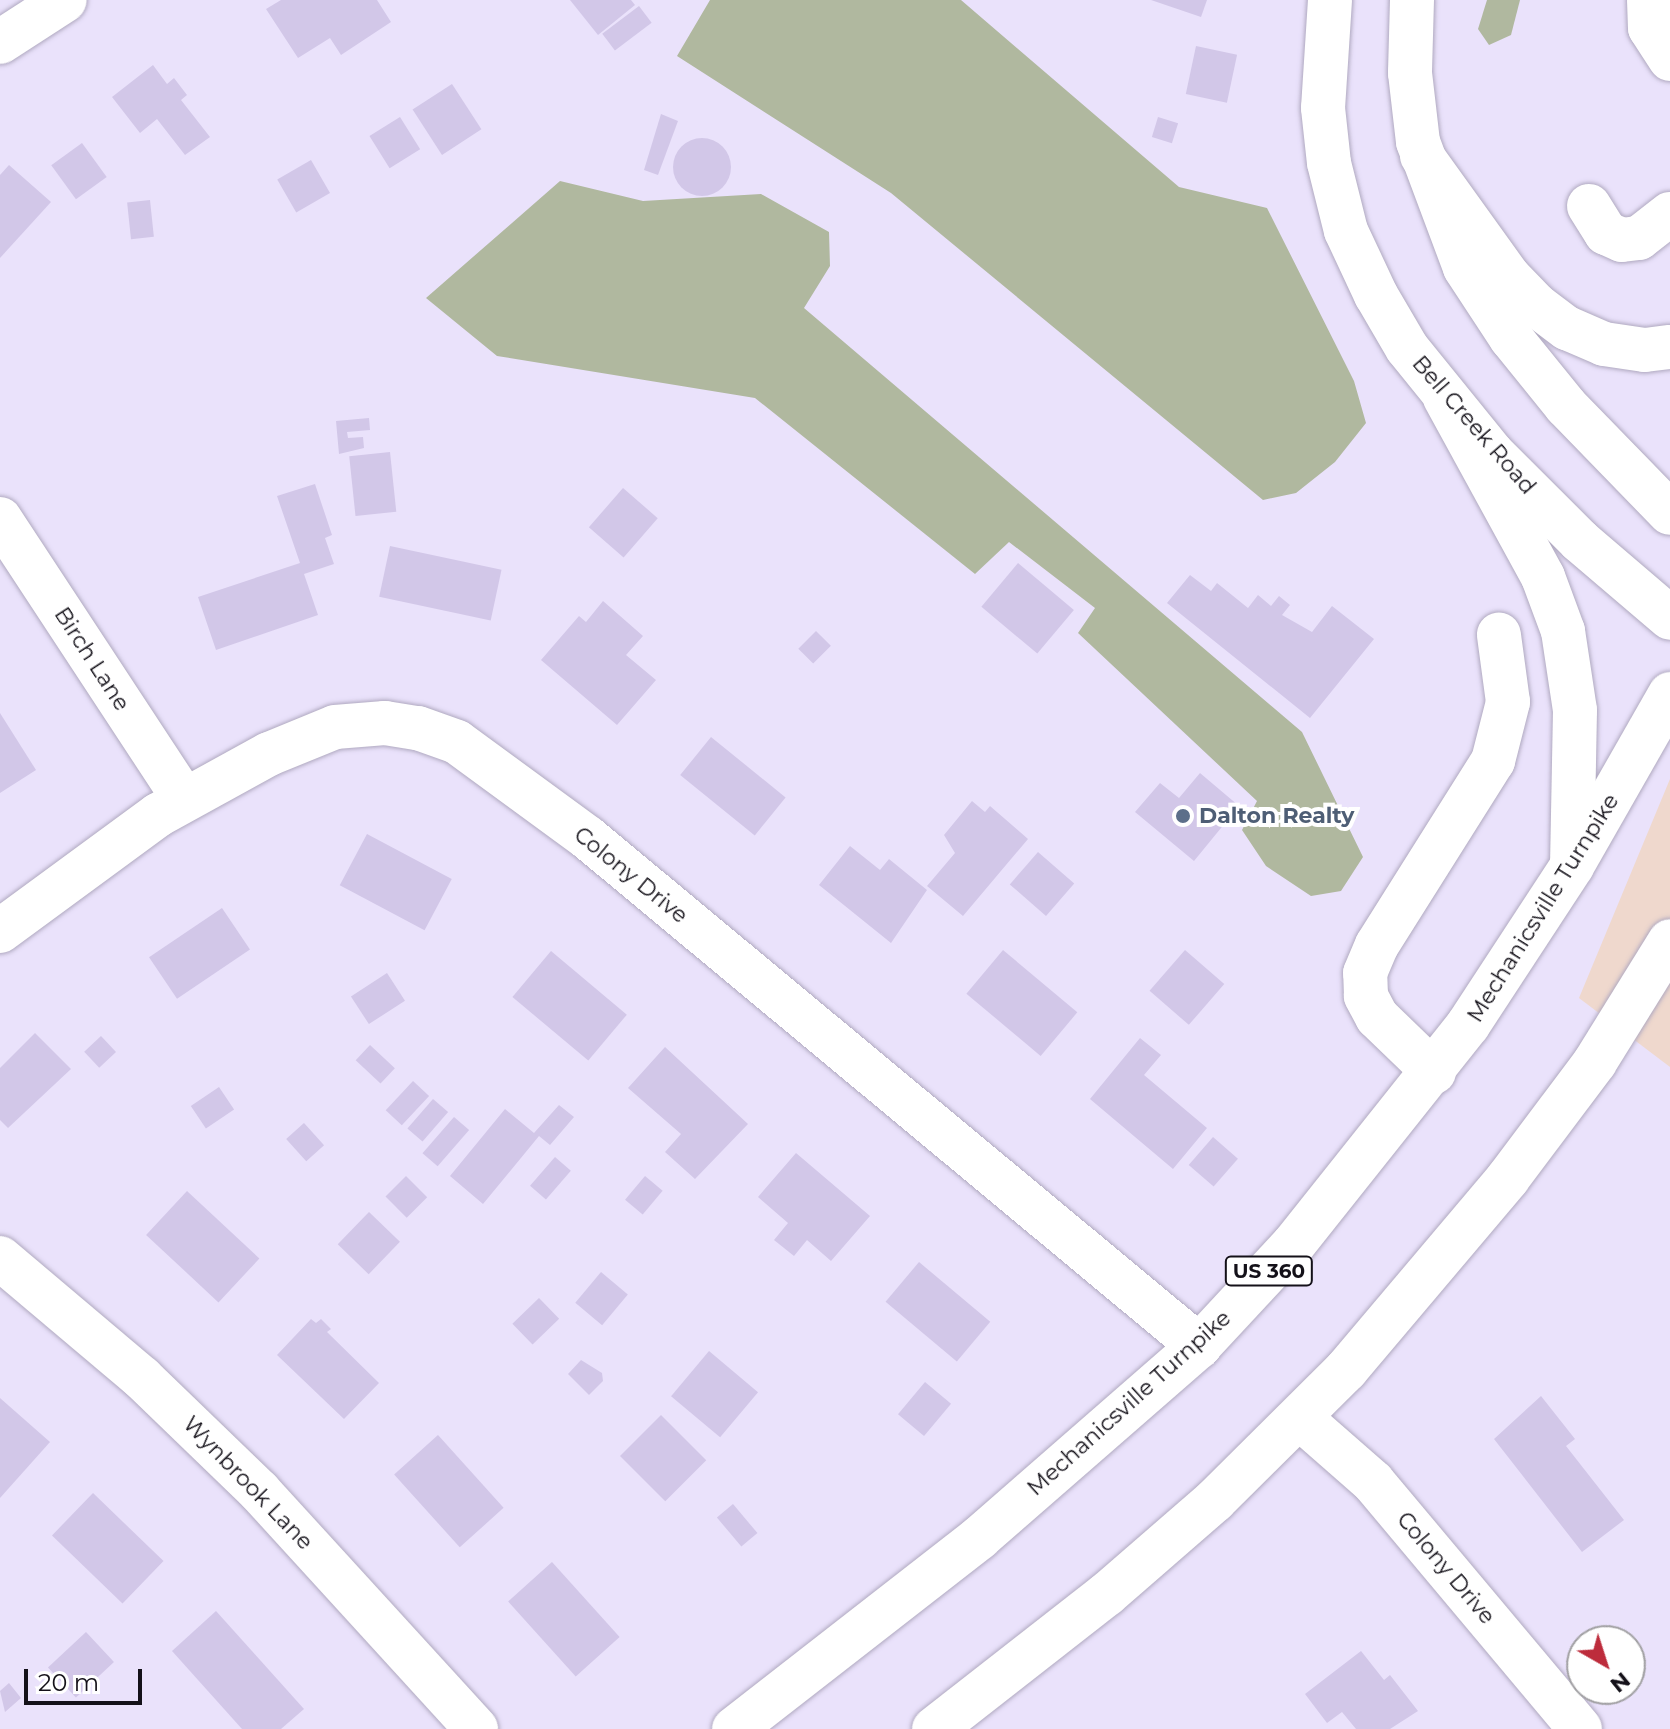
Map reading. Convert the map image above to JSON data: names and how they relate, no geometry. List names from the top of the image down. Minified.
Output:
{"streets":{"main road":["Bell Creek Road","Birch Lane","Colony Drive","Mechanicsville Turnpike","US 360","Wynbrook Lane"]},"crossings":[["Birch Lane","Colony Drive"],["Colony Drive","Mechanicsville Turnpike"]],"places":["Dalton Realty"],"scale_bar":"20 m","north":"bottom right"}
